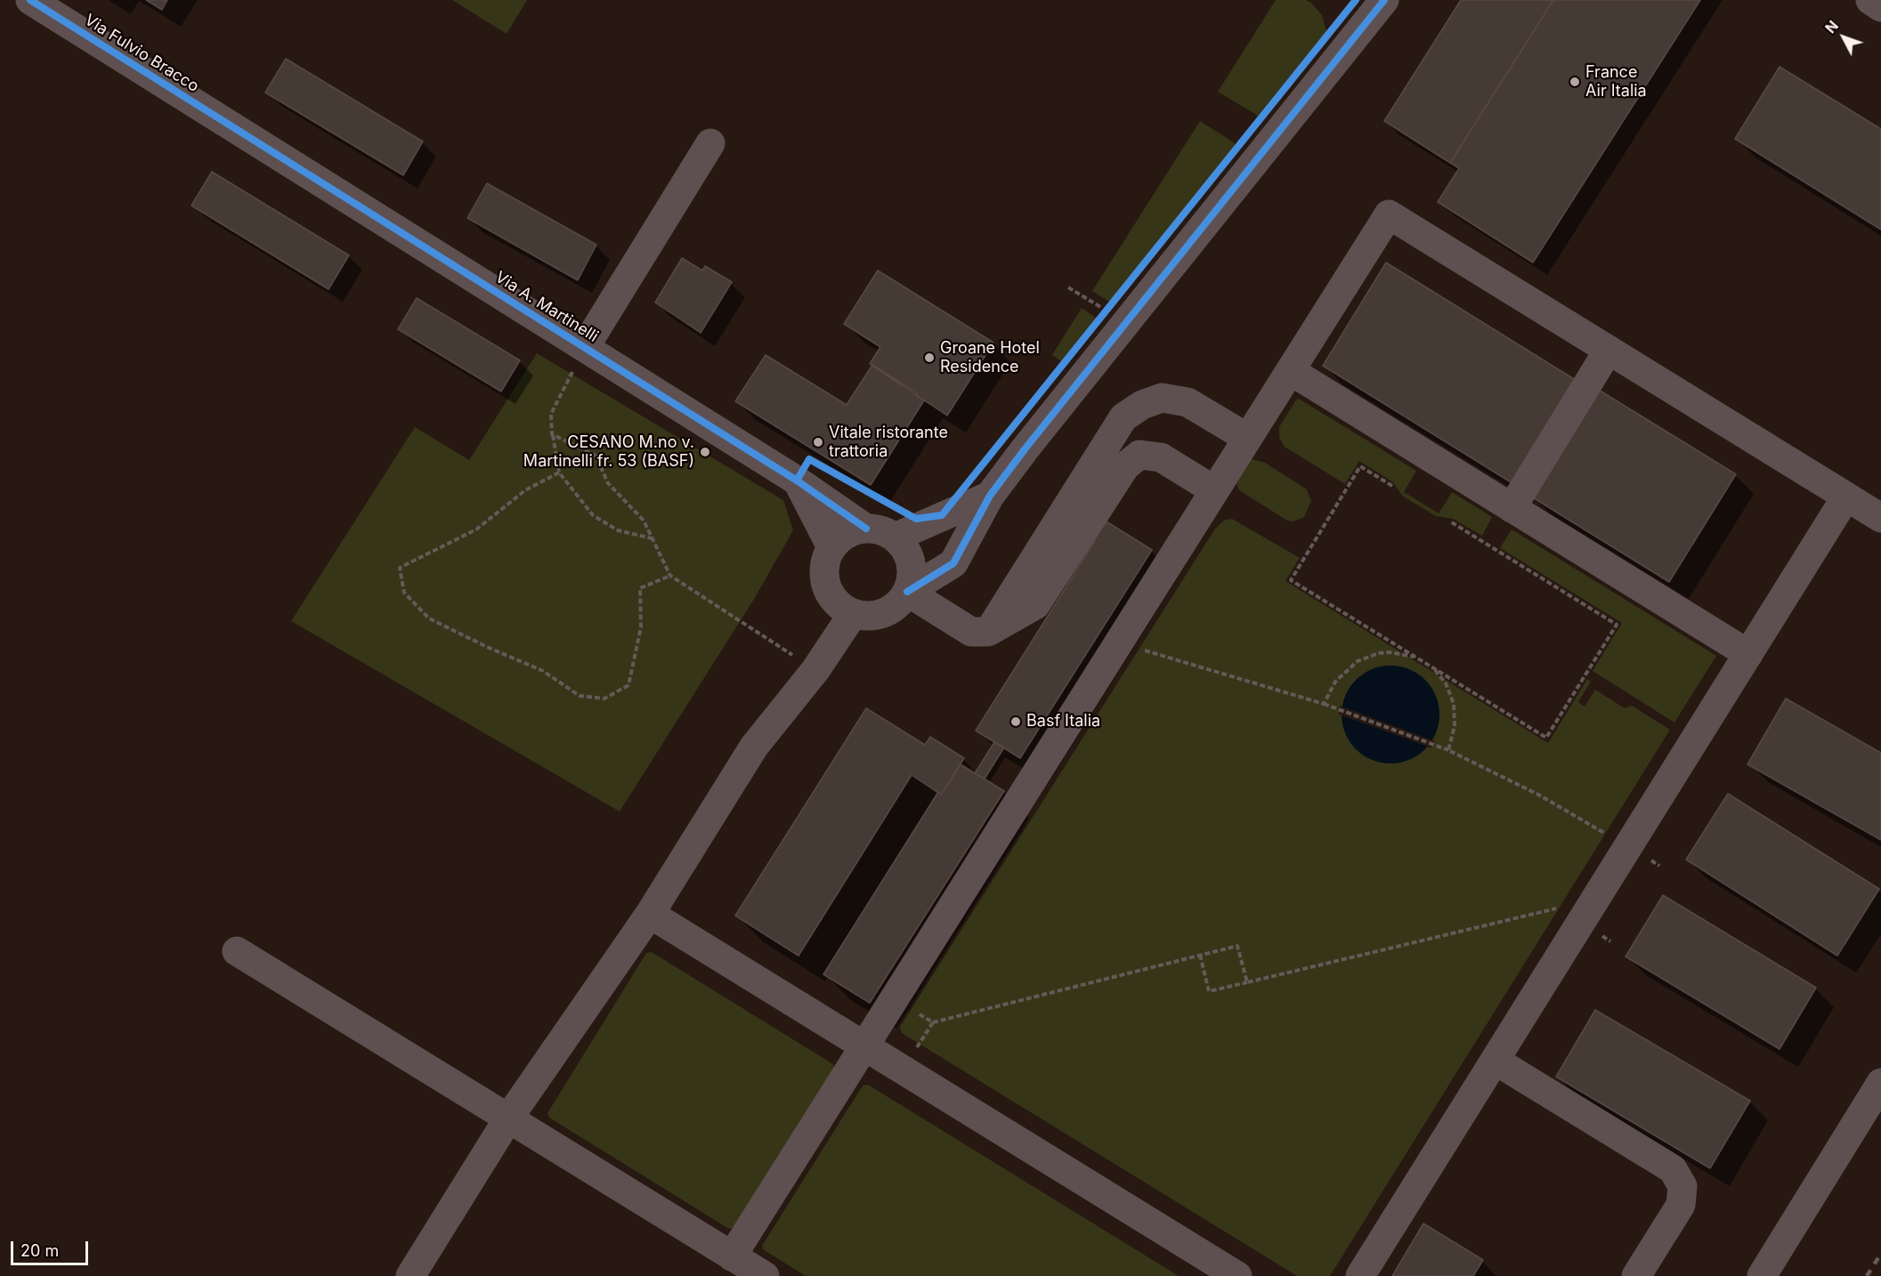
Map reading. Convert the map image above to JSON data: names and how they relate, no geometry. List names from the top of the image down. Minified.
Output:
{"streets":{"street":["Via Fulvio Bracco","Via A. Martinelli"]},"crossings":[["Via Fulvio Bracco","Via A. Martinelli"]],"places":["France Air Italia","Groane Hotel Residence","Vitale ristorante trattoria","CESANO M.no v. Martinelli fr. 53 (BASF)","Basf Italia"],"scale_bar":"20 m","north":"top left"}
